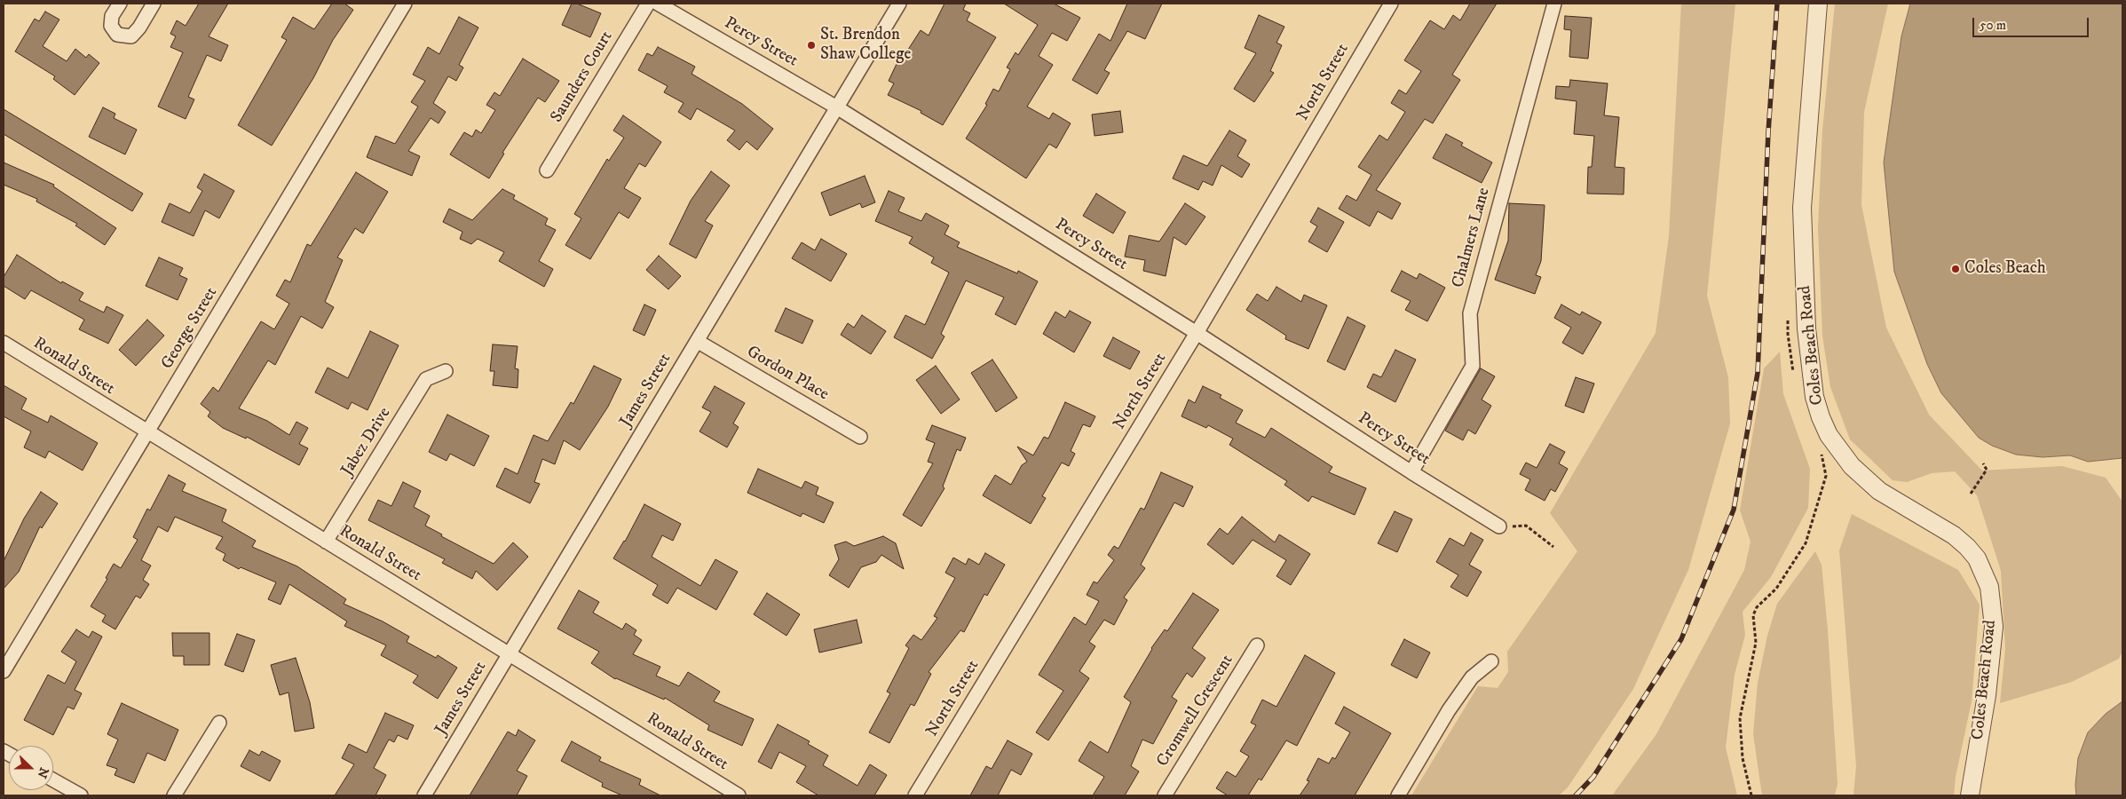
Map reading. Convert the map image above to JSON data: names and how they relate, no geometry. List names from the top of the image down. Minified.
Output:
{"streets":{"street":["Percy Street","Saunders Court","North Street","Chalmers Lane","George Street","Coles Beach Road","Ronald Street","Gordon Place","James Street","Jabez Drive","Cromwell Crescent"]},"crossings":[["Percy Street","North Street"],["Percy Street","Chalmers Lane"],["Percy Street","James Street"],["George Street","Ronald Street"],["Ronald Street","James Street"],["Ronald Street","Jabez Drive"],["Gordon Place","James Street"]],"places":["St. Brendon Shaw College","Coles Beach"],"scale_bar":"50 m","north":"right"}
